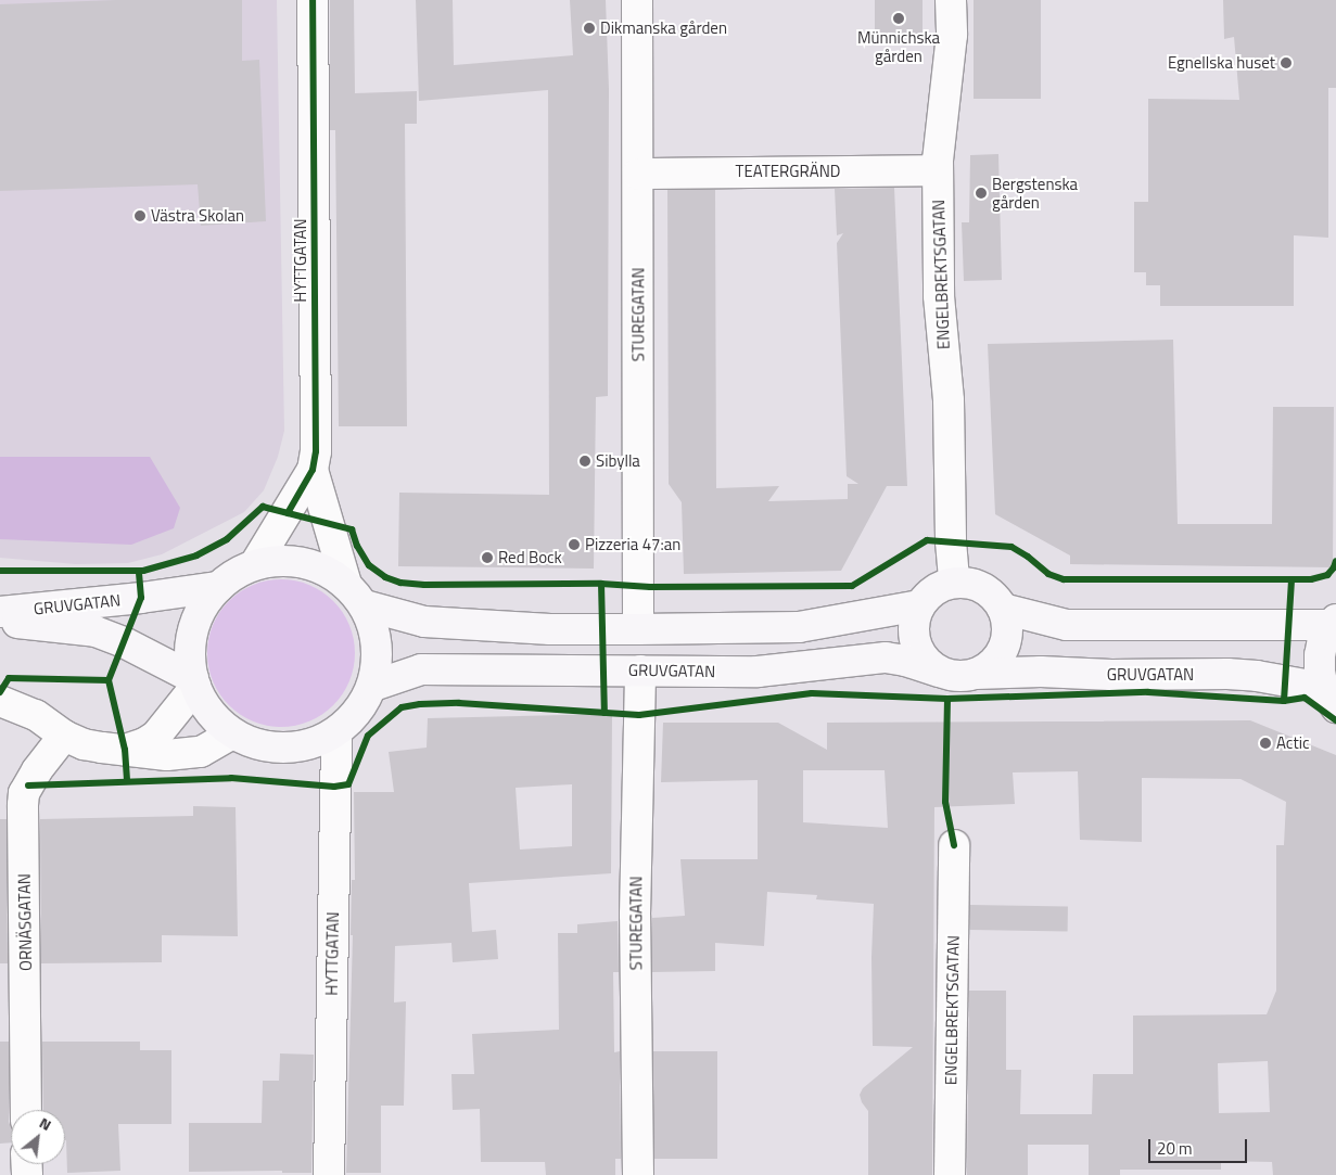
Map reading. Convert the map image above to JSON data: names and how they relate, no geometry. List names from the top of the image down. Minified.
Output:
{"streets":{"main road":["GRUVGATAN"],"street":["TEATERGRÄND","HYTTGATAN","ENGELBREKTSGATAN","STUREGATAN","ORNÄSGATAN"]},"crossings":[["TEATERGRÄND","ENGELBREKTSGATAN"],["TEATERGRÄND","STUREGATAN"],["HYTTGATAN","GRUVGATAN"],["ENGELBREKTSGATAN","GRUVGATAN"],["STUREGATAN","GRUVGATAN"]],"places":["Münnichska gården","Dikmanska gården","Egnellska huset","Bergstenska gården","Västra Skolan","Sibylla","Pizzeria 47:an","Red Bock","Actic"],"scale_bar":"20 m","north":"top right"}
